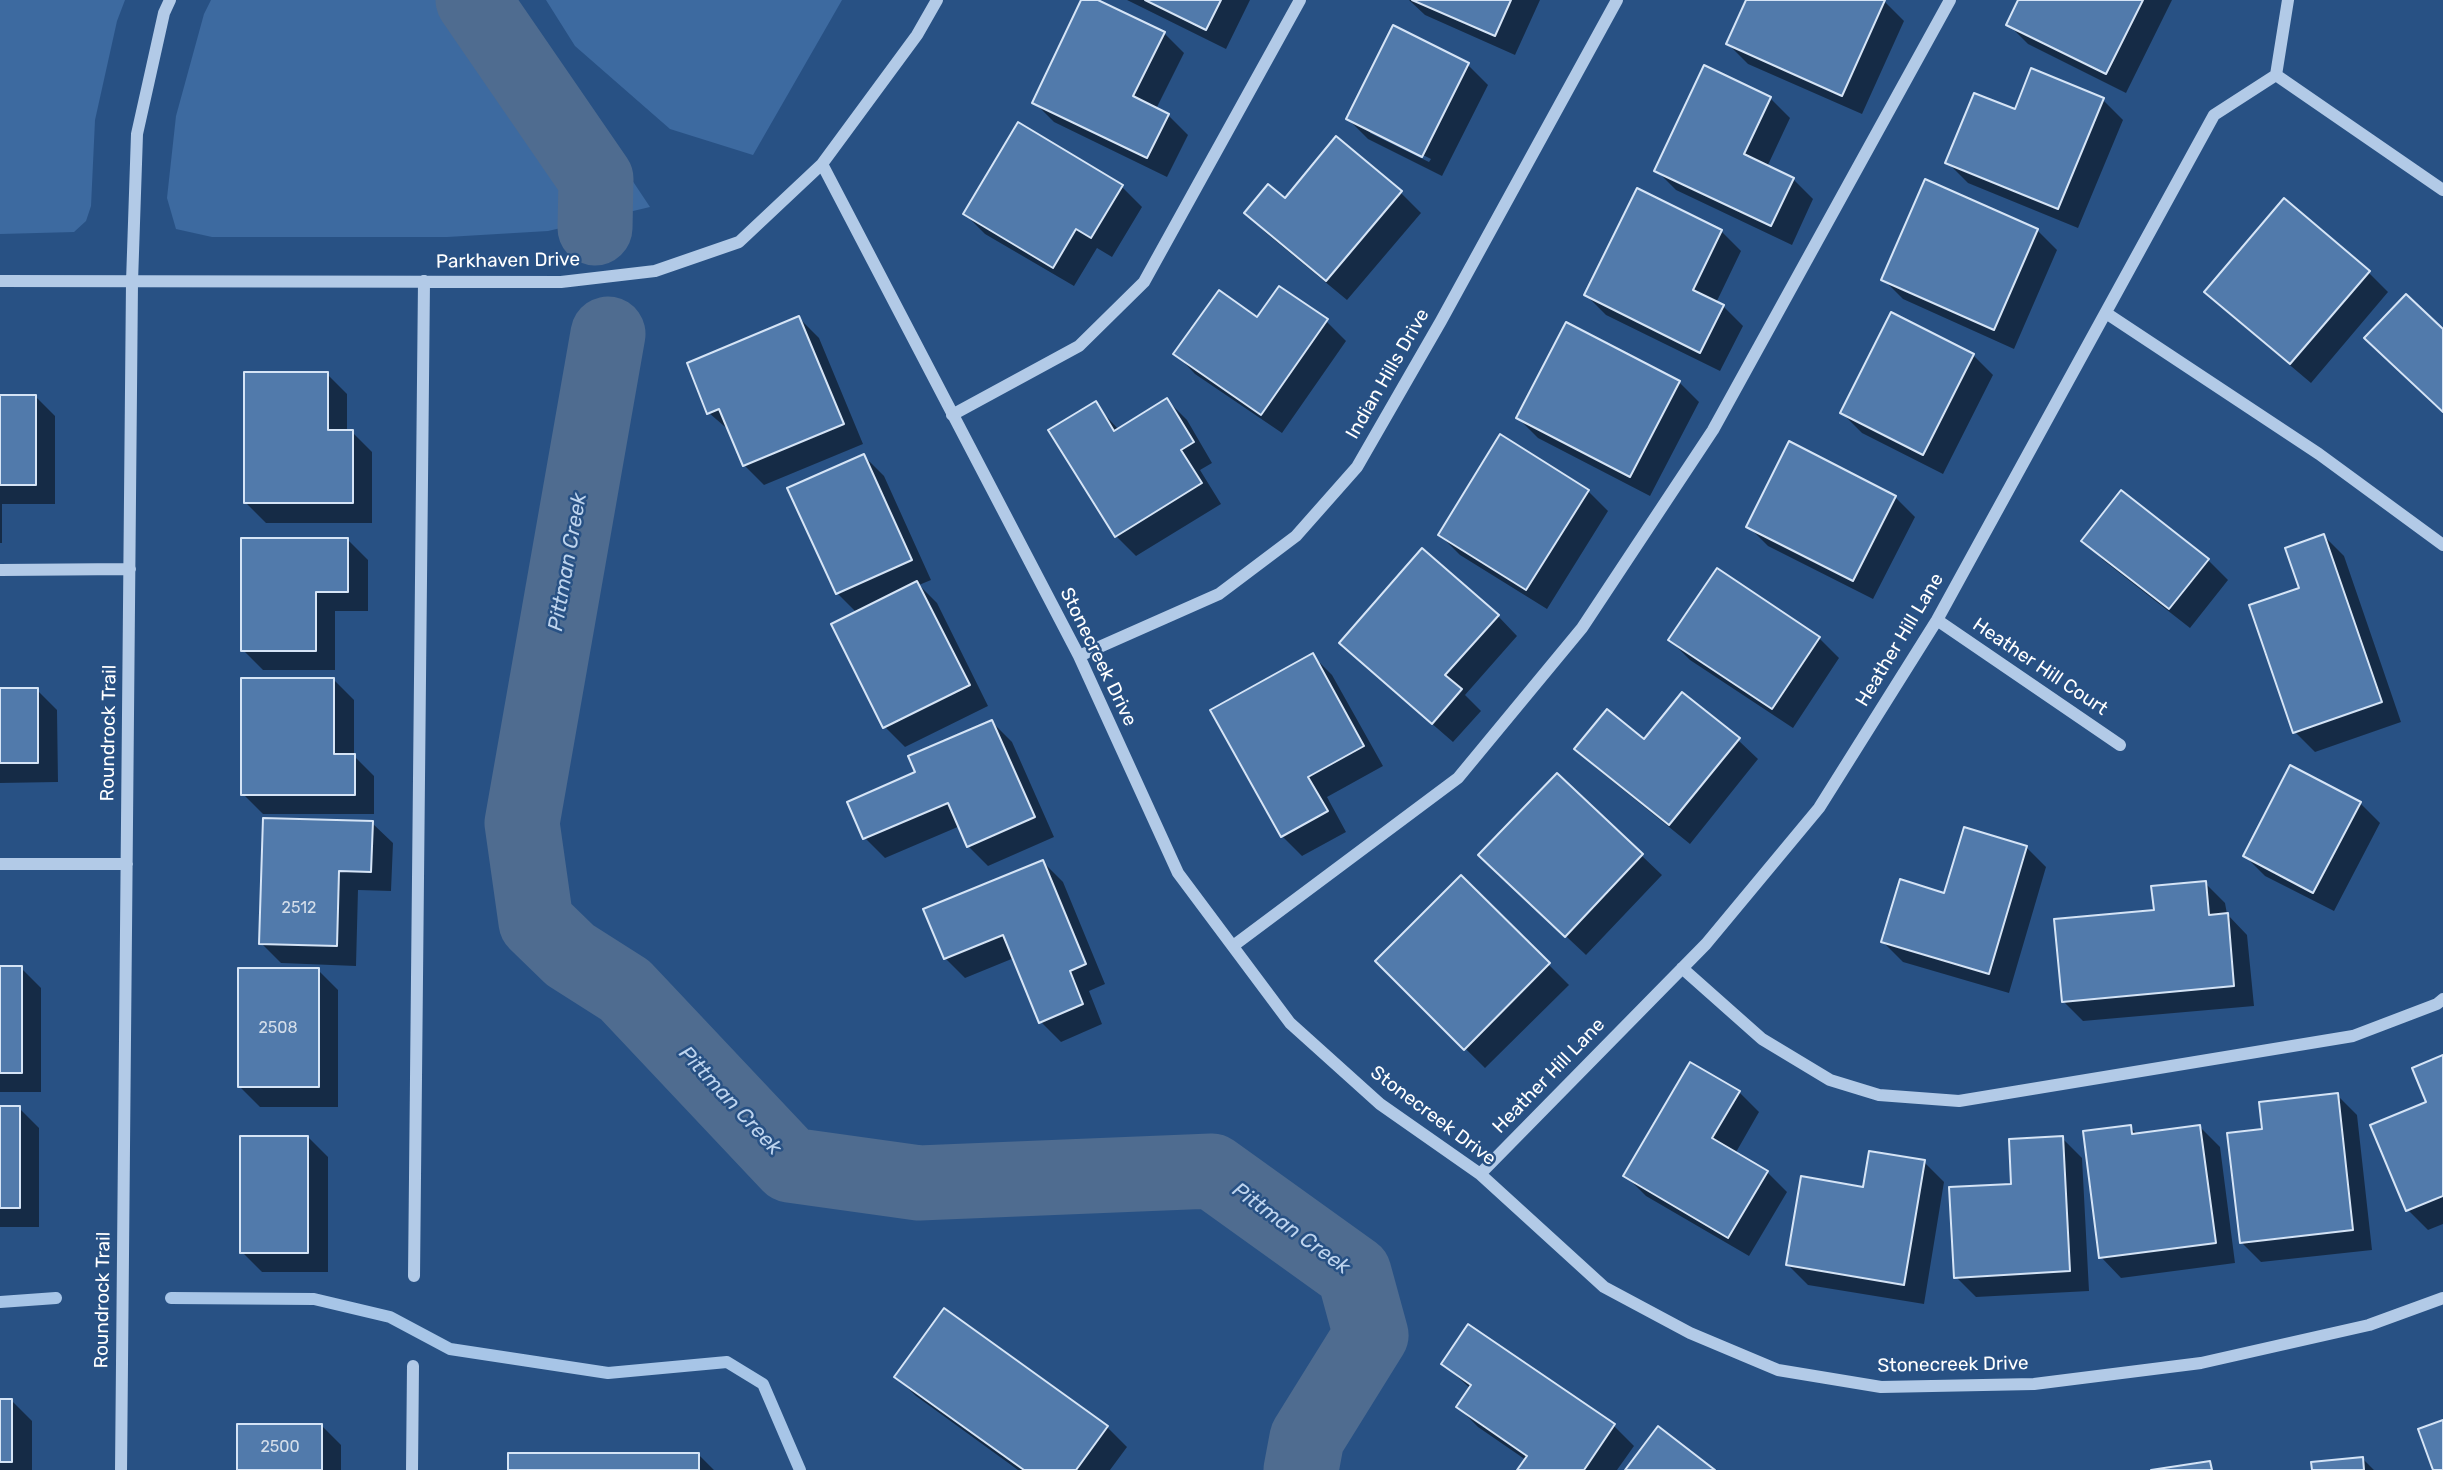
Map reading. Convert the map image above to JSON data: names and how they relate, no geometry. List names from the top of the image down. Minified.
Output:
{"streets":{"street":["Parkhaven Drive","Indian Hills Drive","Heather Hill Lane","Stonecreek Drive","Heather Hill Court","Roundrock Trail"]},"crossings":[["Parkhaven Drive","Stonecreek Drive"],["Parkhaven Drive","Roundrock Trail"],["Indian Hills Drive","Stonecreek Drive"],["Heather Hill Lane","Stonecreek Drive"],["Heather Hill Lane","Heather Hill Court"]],"water":["Pittman Creek"],"house_numbers":["2512","2508","2500"]}
